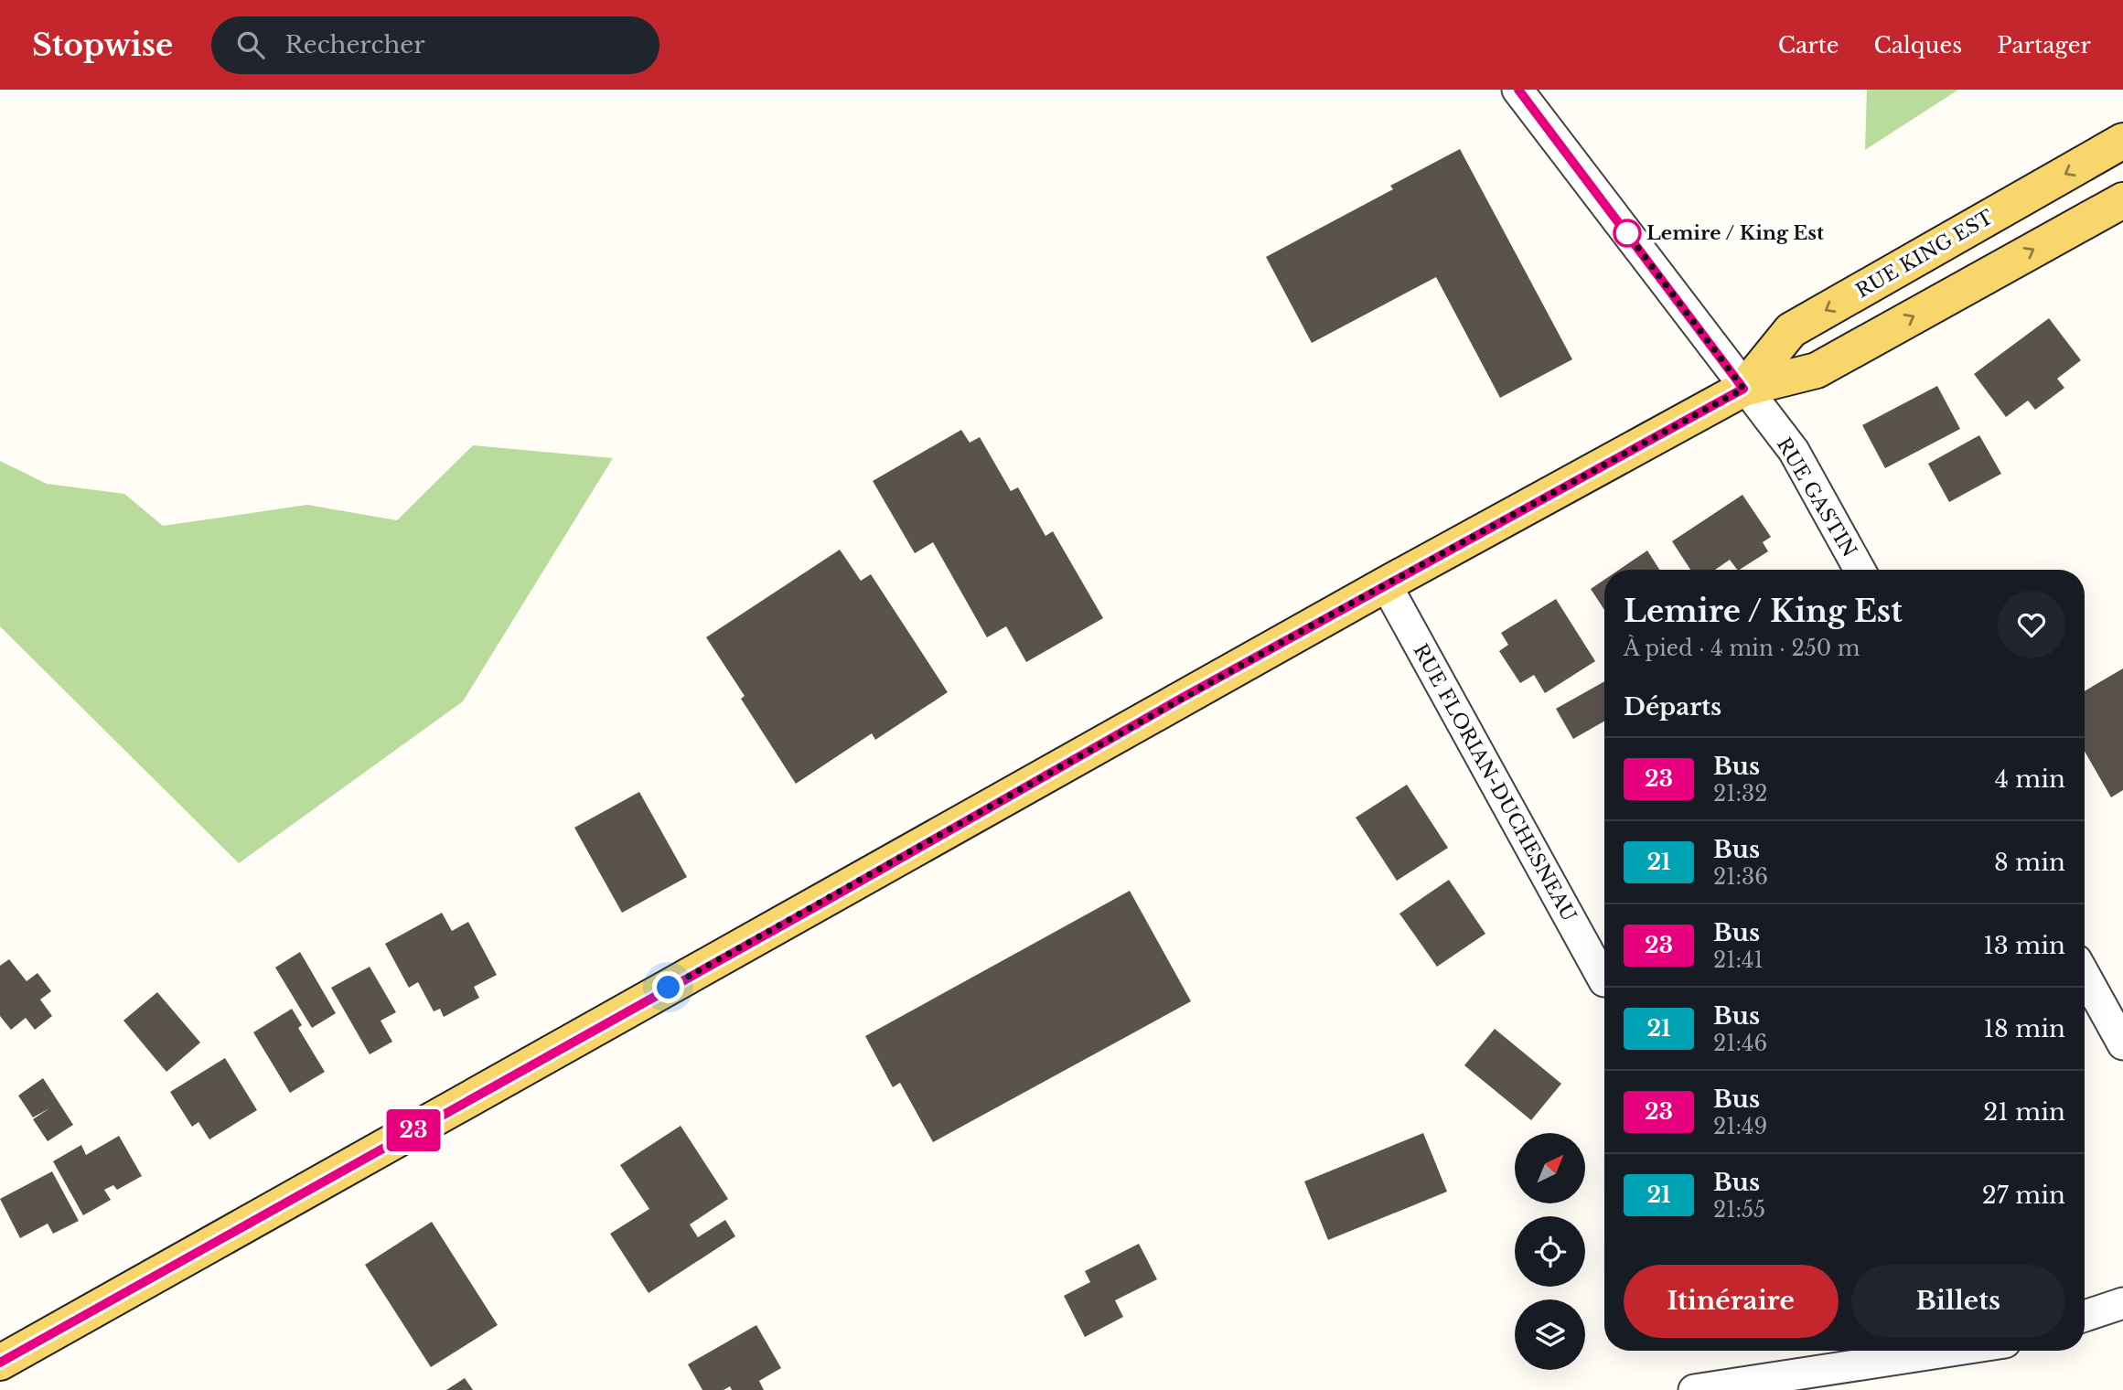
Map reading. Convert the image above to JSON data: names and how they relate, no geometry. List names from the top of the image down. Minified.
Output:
{"streets":{"main road":["RUE KING EST"],"street":["RUE GASTIN","RUE FLORIAN-DUCHESNEAU"]},"crossings":[["RUE KING EST","RUE GASTIN"],["RUE KING EST","RUE FLORIAN-DUCHESNEAU"]],"places":["Lemire / King Est"],"lines":["bus line 23"],"north":"top right","page":{"header":"Stopwise","search":"Rechercher","nav":["Carte","Calques","Partager"],"on_map":"23","heading":[["Lemire / King Est","À pied · 4 min · 250 m"],"Départs"],"list":[{"mark":"23","name":"Bus","note":"21:32","value":"4 min"},{"mark":"21","name":"Bus","note":"21:36","value":"8 min"},{"mark":"23","name":"Bus","note":"21:41","value":"13 min"},{"mark":"21","name":"Bus","note":"21:46","value":"18 min"},{"mark":"23","name":"Bus","note":"21:49","value":"21 min"},{"mark":"21","name":"Bus","note":"21:55","value":"27 min"}],"buttons":["Itinéraire","Billets"]}}
